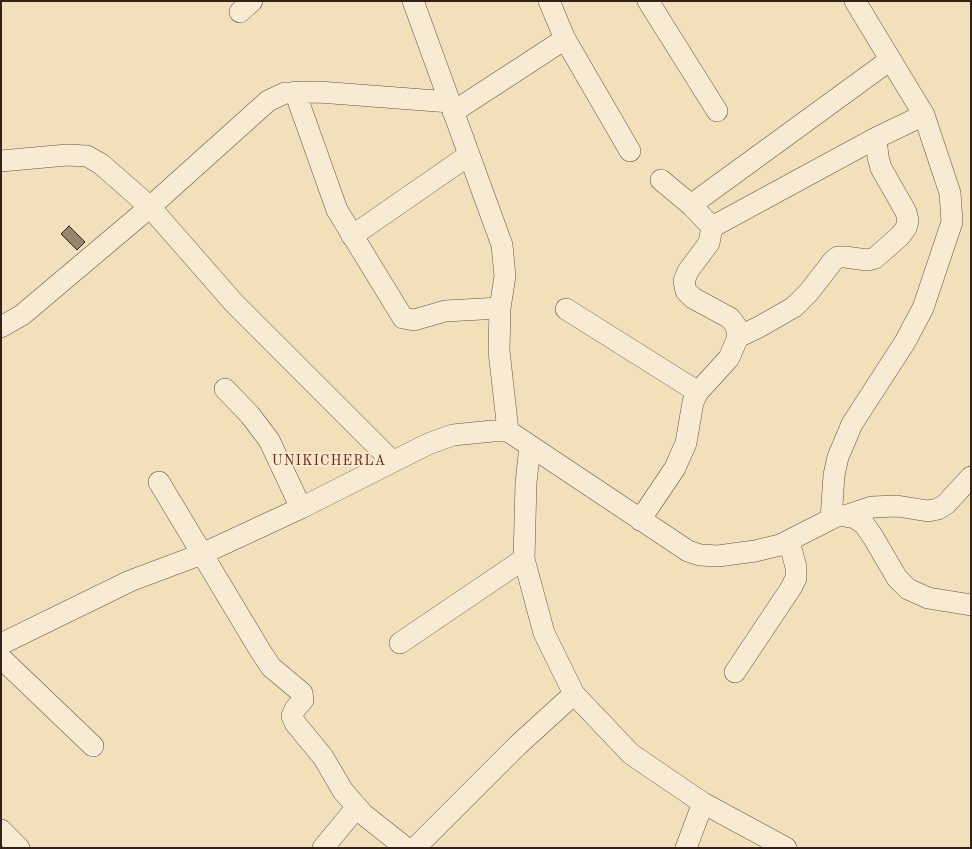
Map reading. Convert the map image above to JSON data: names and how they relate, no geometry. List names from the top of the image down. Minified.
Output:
{"districts":["UNIKICHERLA"]}
